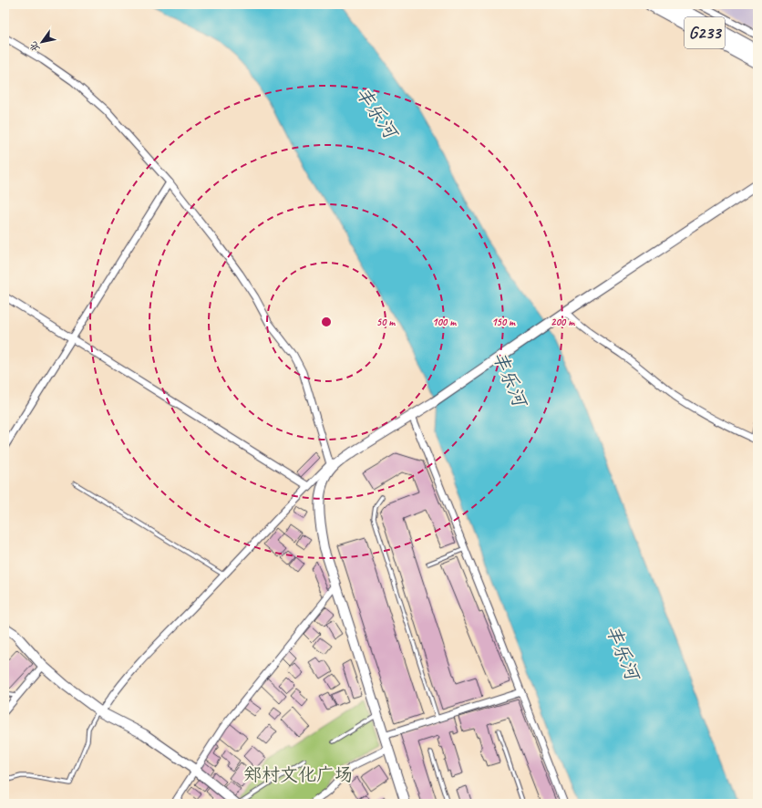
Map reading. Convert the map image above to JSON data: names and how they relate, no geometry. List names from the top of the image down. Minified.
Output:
{"streets":{"highway":["G233"]},"water":["丰乐河"],"parks":["郑村文化广场"],"north":"bottom left","rings":["50 m","100 m","150 m","200 m"]}
